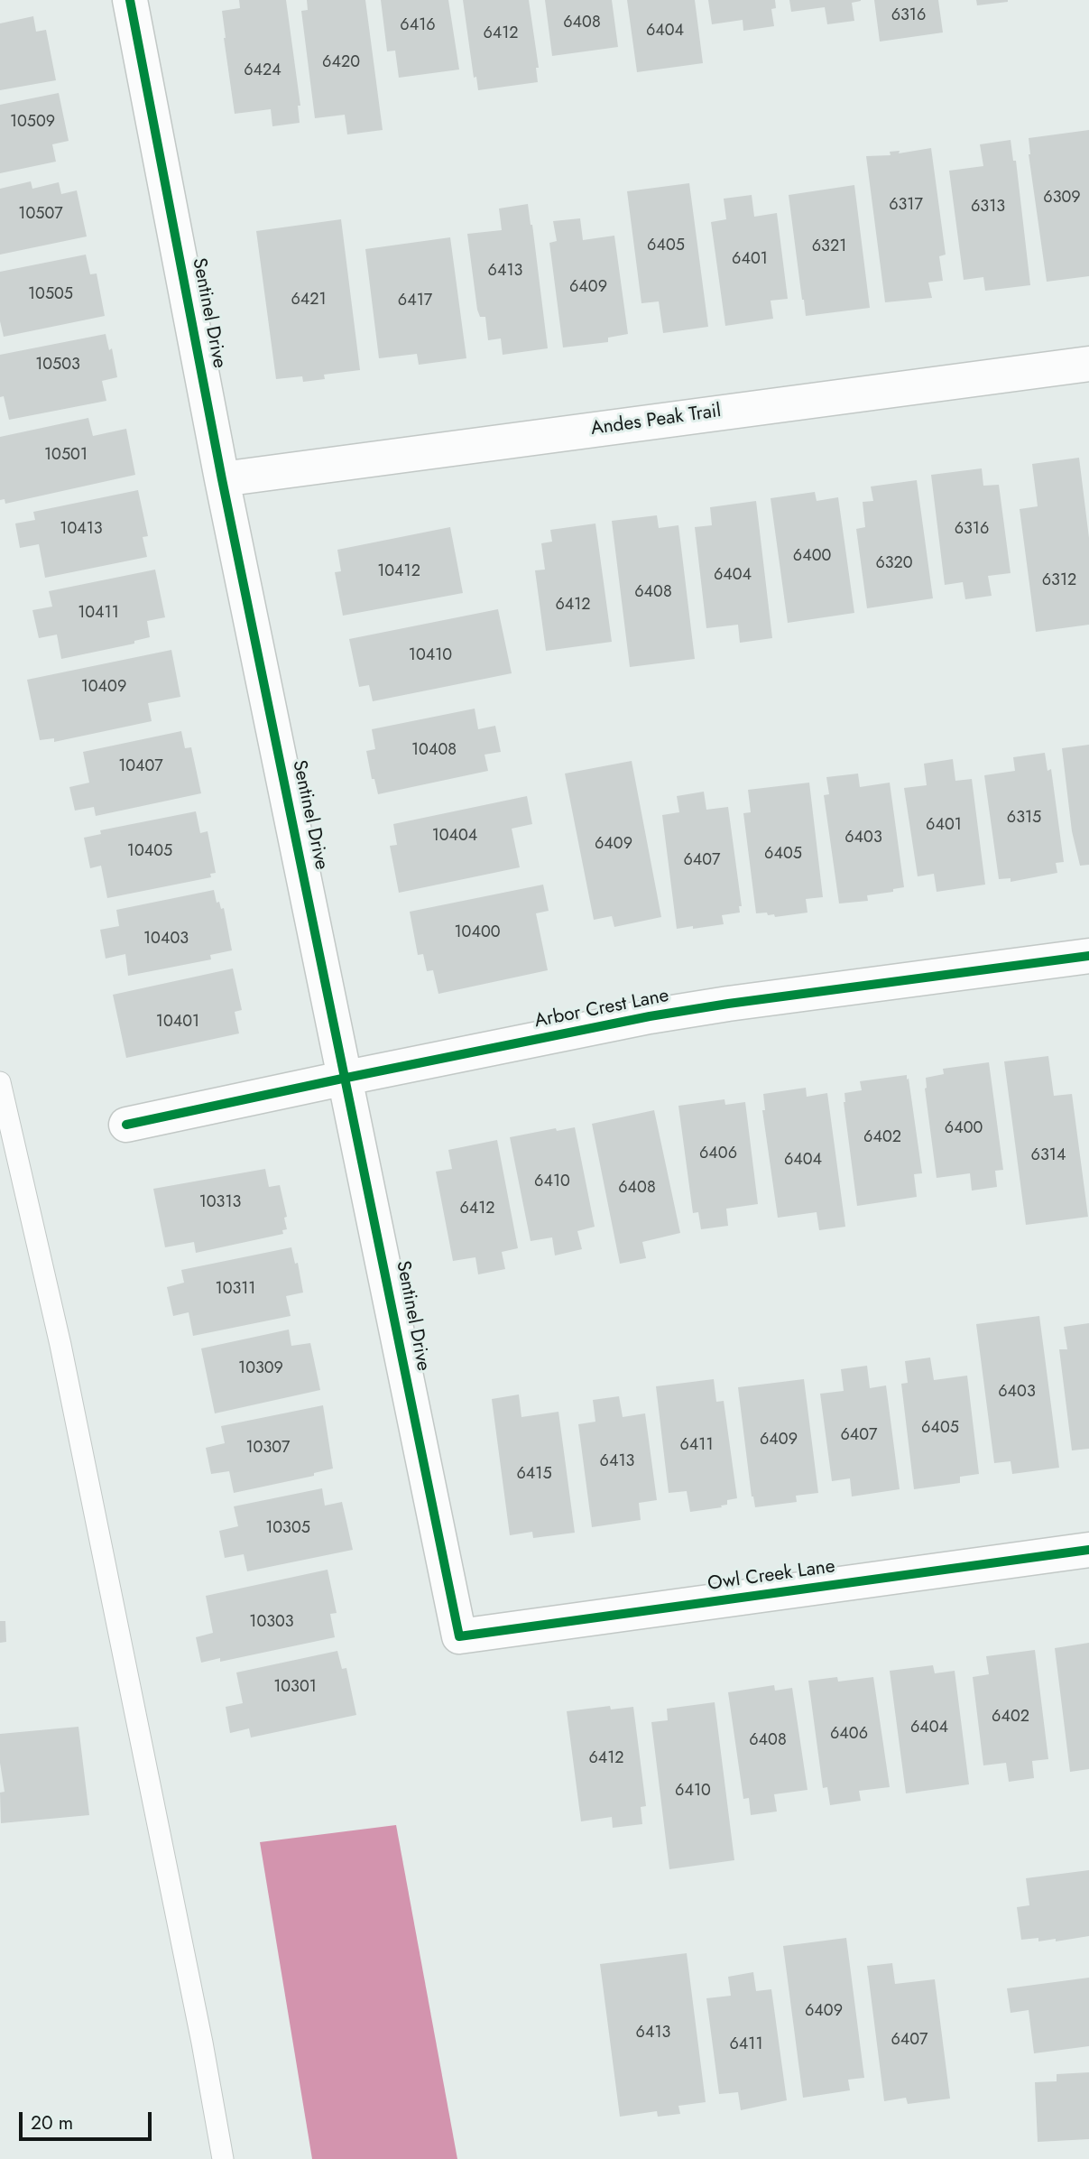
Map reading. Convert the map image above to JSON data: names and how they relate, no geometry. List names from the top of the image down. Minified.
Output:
{"streets":{"street":["Sentinel Drive","Andes Peak Trail","Arbor Crest Lane","Owl Creek Lane"]},"crossings":[["Sentinel Drive","Andes Peak Trail"],["Sentinel Drive","Arbor Crest Lane"],["Sentinel Drive","Owl Creek Lane"]],"house_numbers":["6316","6408","6416","6404","6412","6420","6424","10509","6309","6317","6313","10507","6405","6321","6401","6413","6409","10505","6421","6417","10503","10501","10413","6316","6400","6320","10412","6404","6312","6408","6412","10411","10410","10409","10408","10407","6315","6401","10404","6403","6409","10405","6405","6407","10400","10403","10401","6400","6402","6406","6314","6404","6410","6408","10313","6412","10311","10309","6403","6405","6407","6409","6411","10307","6413","6415","10305","10303","10301","6402","6404","6406","6408","6412","6410","6409","6413","6407","6411"],"scale_bar":"20 m"}
